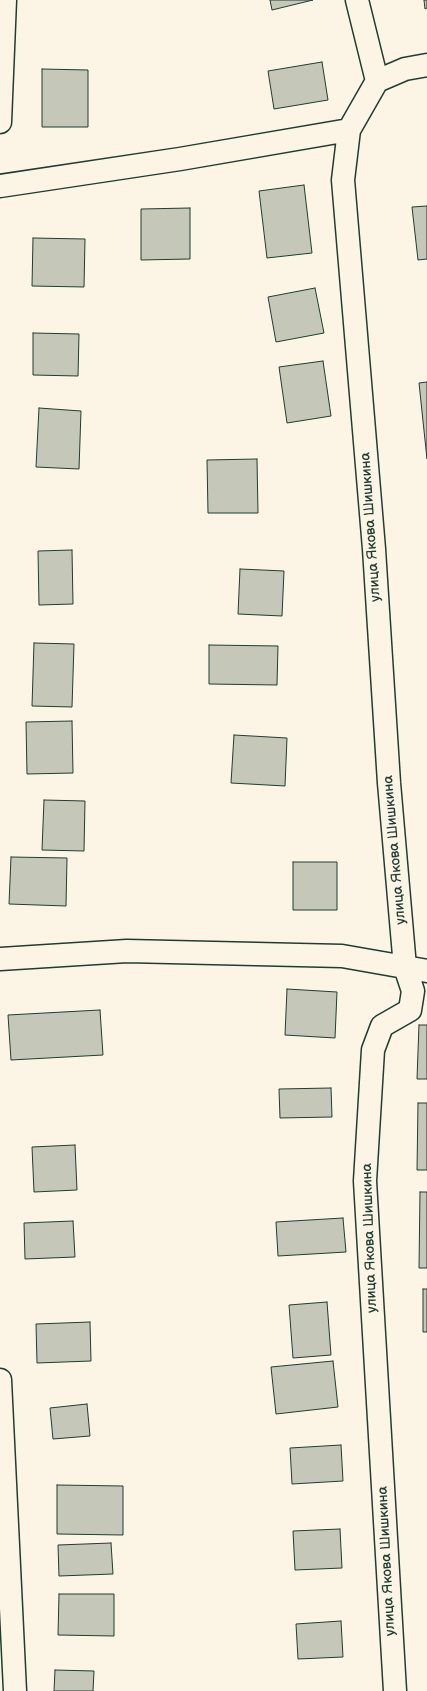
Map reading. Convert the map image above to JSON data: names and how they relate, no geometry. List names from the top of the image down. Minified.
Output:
{"streets":{"street":["улица Якова Шишкина"]}}
